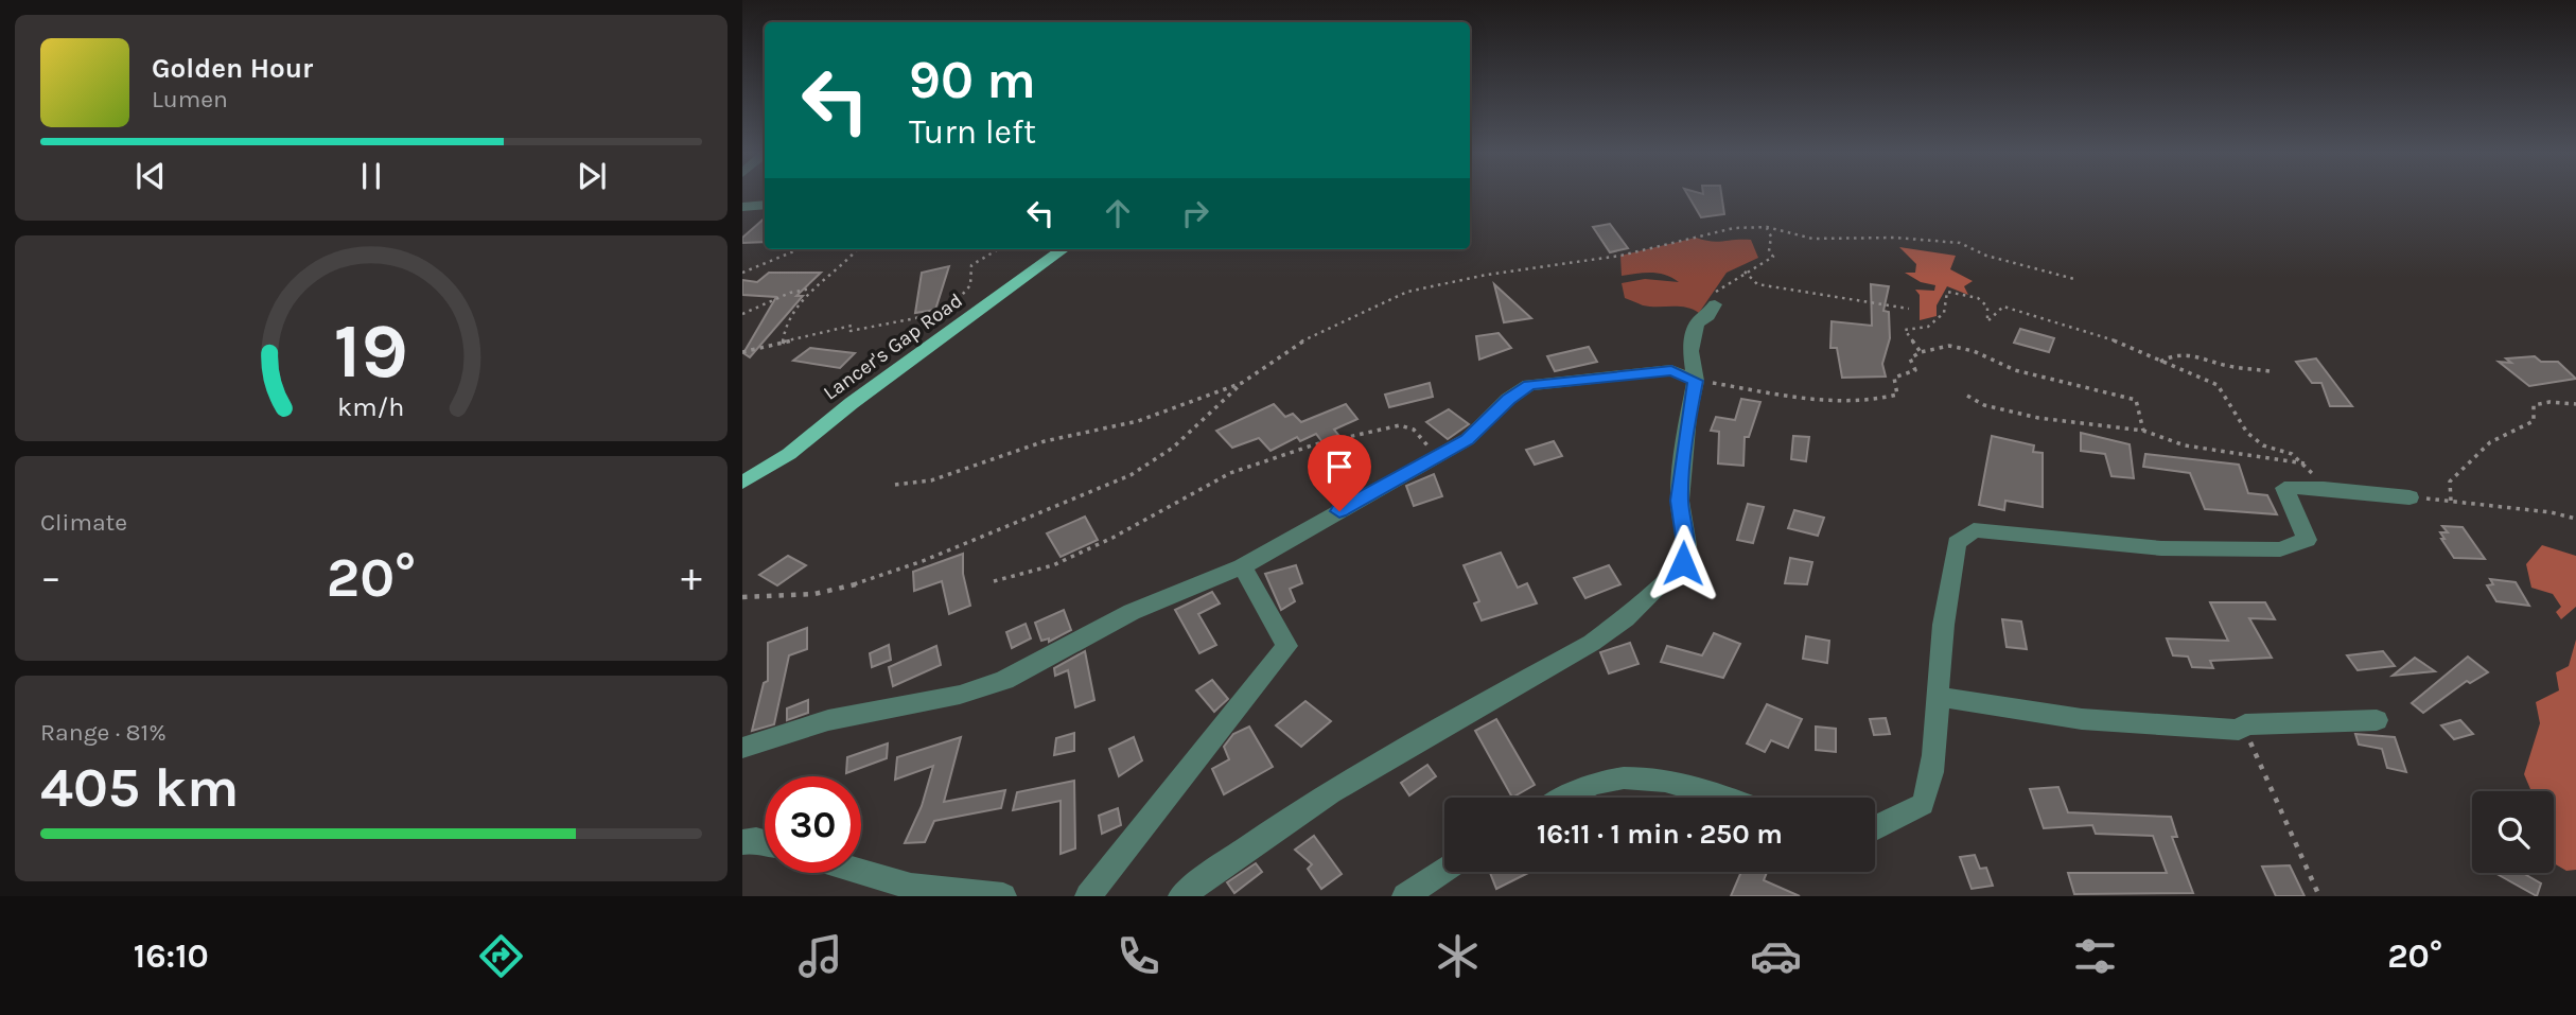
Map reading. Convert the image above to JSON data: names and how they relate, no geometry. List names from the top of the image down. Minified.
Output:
{"streets":{"main road":["Lancer's Gap Road"]},"page":{"turn":["90 m","Turn left"],"song":["Golden Hour","Lumen"],"tile":["Climate",["Range · 81%","405 km"]],"heat":["−","20°","+"],"limit":"30","trip":"16:11 · 1 min · 250 m","tabs":["16:10","20°"],"gauge":["19","km/h"]}}
